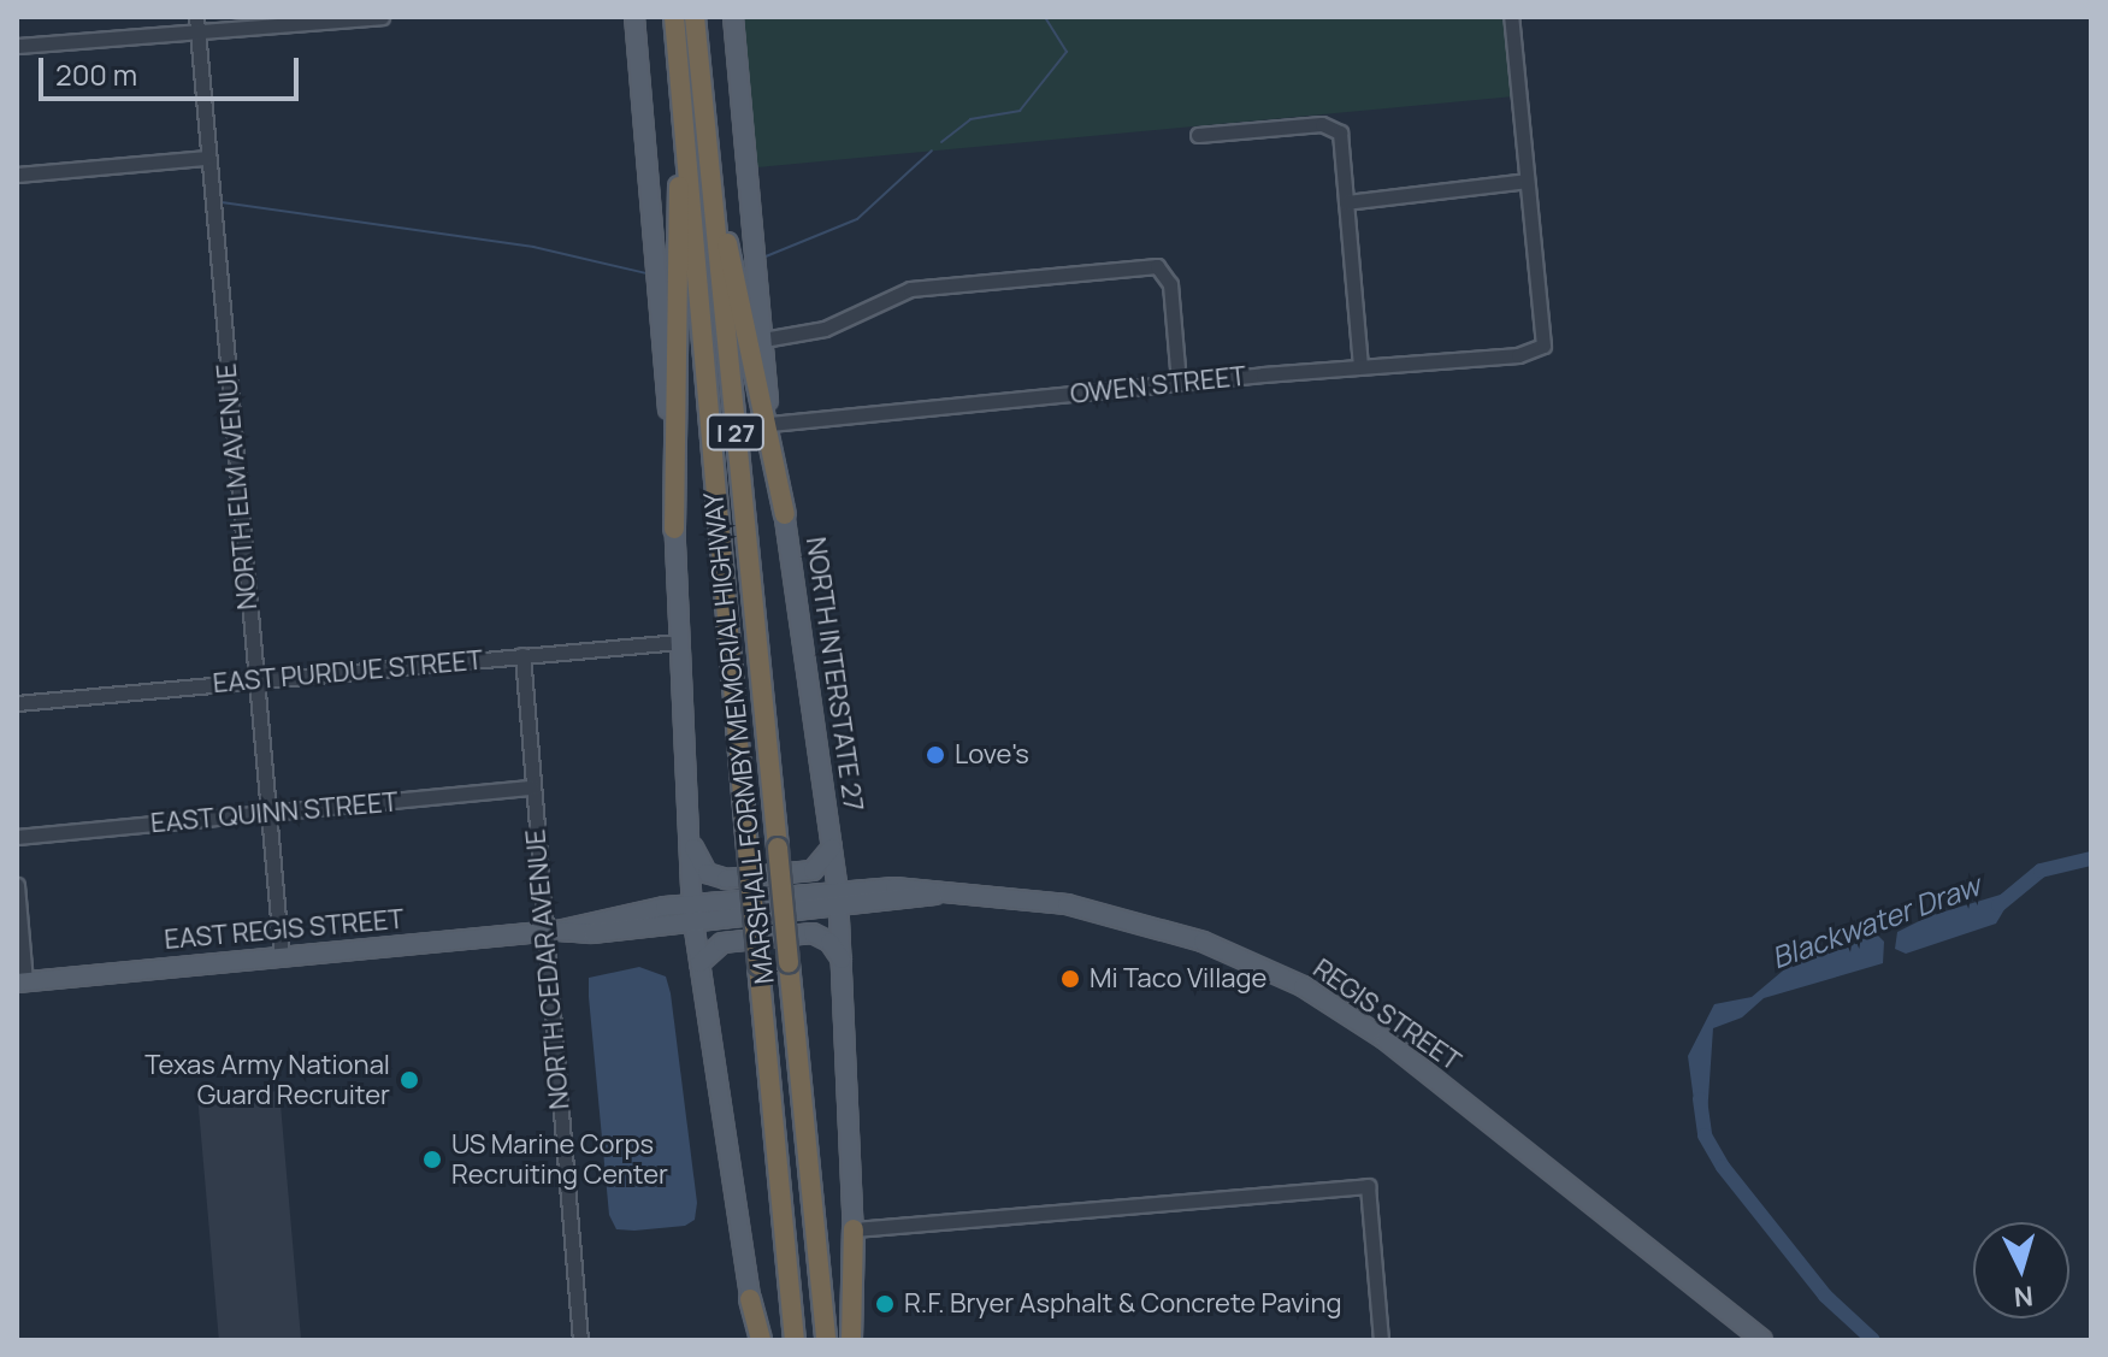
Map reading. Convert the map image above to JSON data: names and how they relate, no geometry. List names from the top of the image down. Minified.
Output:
{"streets":{"highway":["I 27","MARSHALL FORMBY MEMORIAL HIGHWAY"],"main road":["NORTH INTERSTATE 27","EAST REGIS STREET","REGIS STREET"],"street":["OWEN STREET","NORTH ELM AVENUE","EAST PURDUE STREET","EAST QUINN STREET","NORTH CEDAR AVENUE"]},"crossings":[["OWEN STREET","NORTH INTERSTATE 27"],["NORTH ELM AVENUE","EAST PURDUE STREET"],["NORTH ELM AVENUE","EAST QUINN STREET"],["NORTH ELM AVENUE","EAST REGIS STREET"],["EAST PURDUE STREET","NORTH CEDAR AVENUE"],["NORTH INTERSTATE 27","REGIS STREET"],["EAST QUINN STREET","NORTH CEDAR AVENUE"],["EAST REGIS STREET","NORTH CEDAR AVENUE"],["EAST REGIS STREET","REGIS STREET"]],"water":["Blackwater Draw"],"places":["Love's","Mi Taco Village","Texas Army National Guard Recruiter","US Marine Corps Recruiting Center","R.F. Bryer Asphalt & Concrete Paving"],"scale_bar":"200 m","north":"bottom"}
